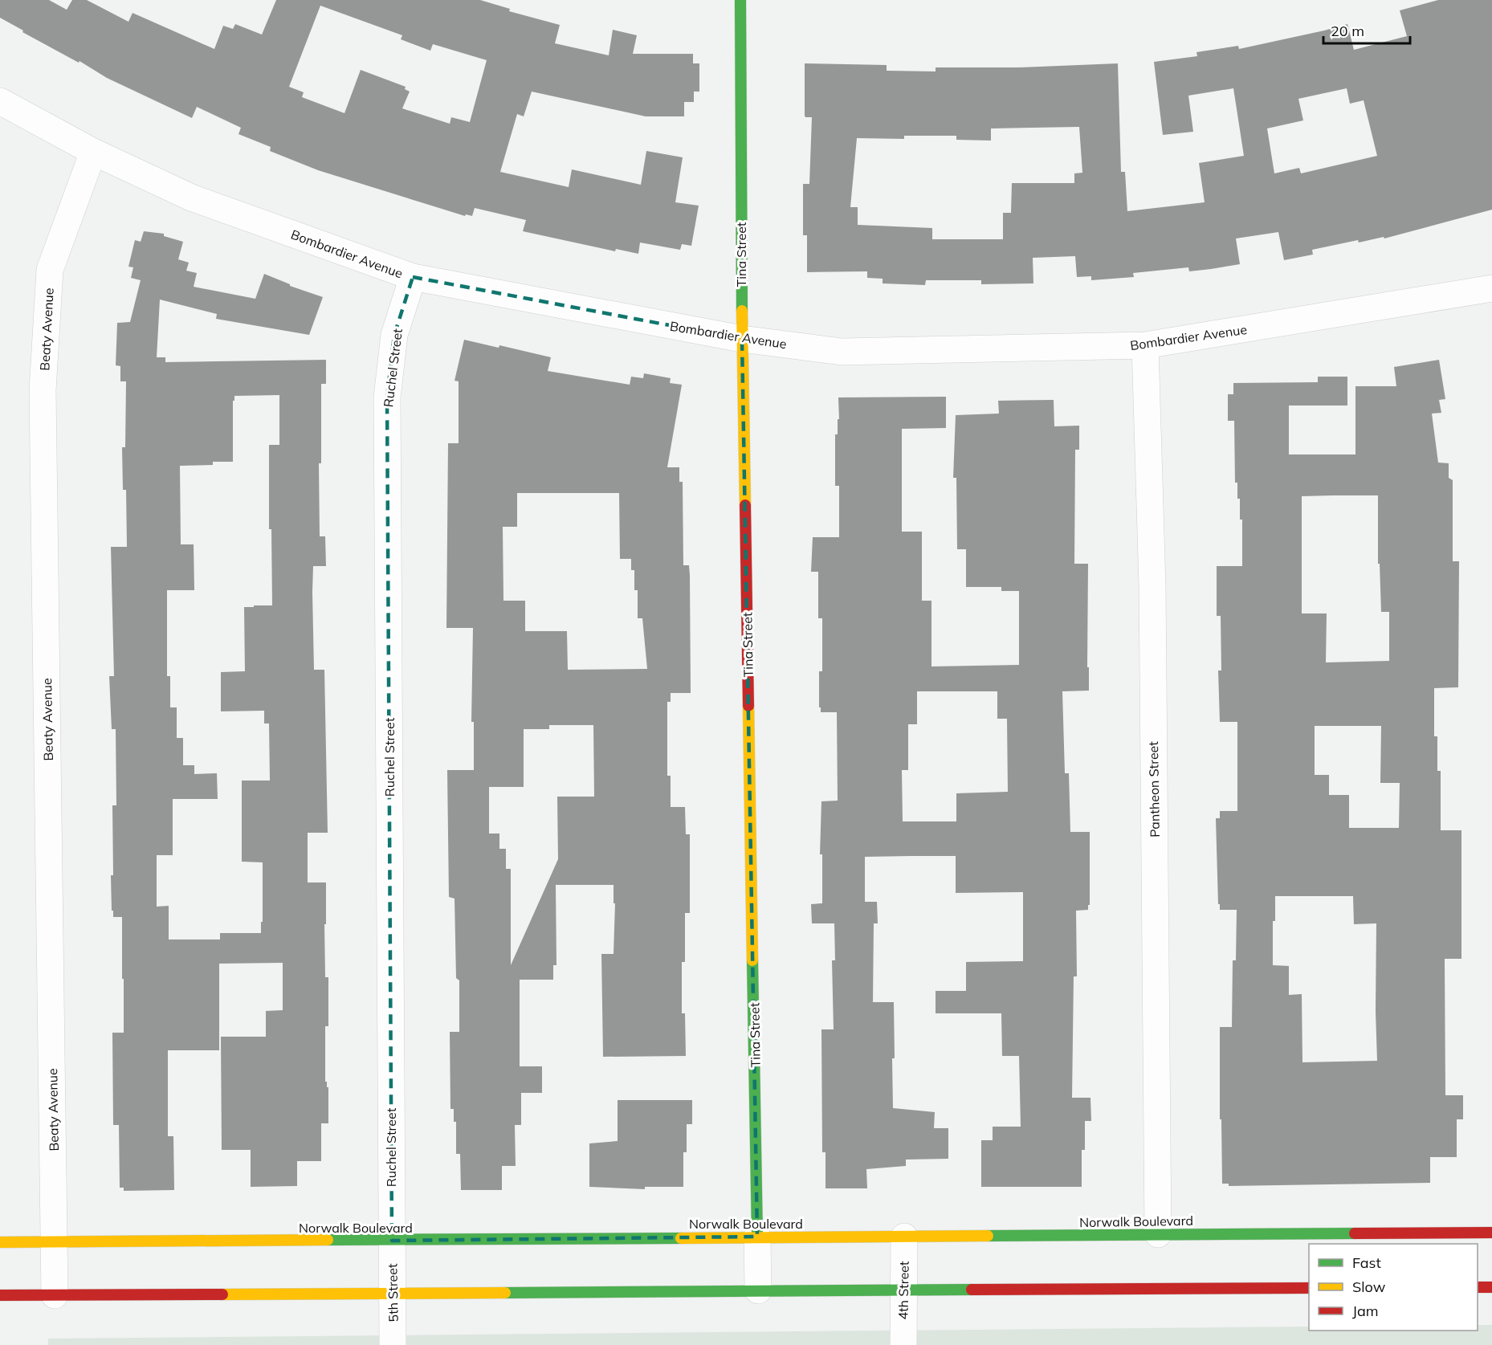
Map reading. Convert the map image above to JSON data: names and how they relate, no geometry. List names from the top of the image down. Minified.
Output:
{"streets":{"main road":["Tina Street","Norwalk Boulevard"],"street":["Bombardier Avenue","Beaty Avenue","Ruchel Street","Pantheon Street","4th Street","5th Street"]},"crossings":[["Bombardier Avenue","Tina Street"],["Bombardier Avenue","Beaty Avenue"],["Bombardier Avenue","Ruchel Street"],["Bombardier Avenue","Pantheon Street"],["Tina Street","Norwalk Boulevard"],["Beaty Avenue","Norwalk Boulevard"],["Ruchel Street","Norwalk Boulevard"],["Ruchel Street","5th Street"],["Pantheon Street","Norwalk Boulevard"],["Norwalk Boulevard","4th Street"],["Norwalk Boulevard","5th Street"]],"legend":["Fast","Slow","Jam"],"scale_bar":"20 m"}
